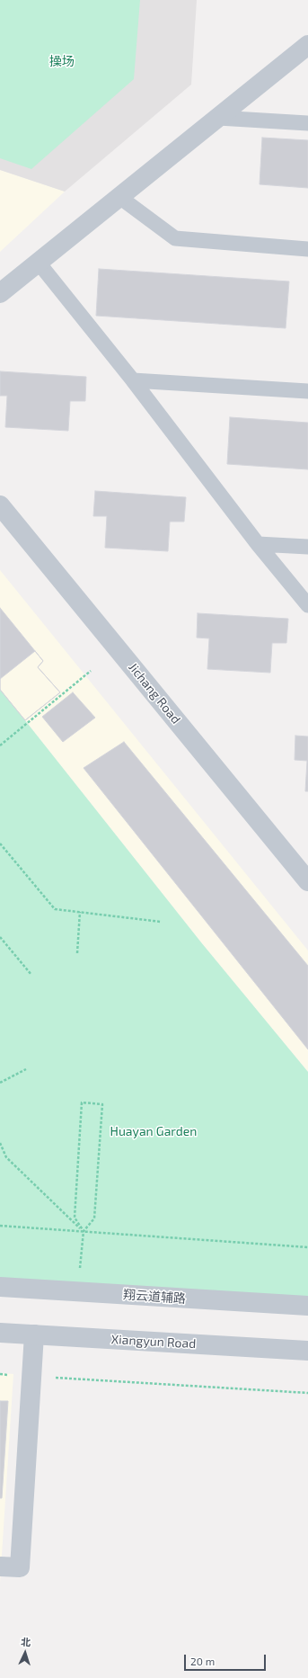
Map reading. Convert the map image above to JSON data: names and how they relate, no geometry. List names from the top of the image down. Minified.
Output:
{"streets":{"street":["Jichang Road","翔云道辅路","Xiangyun Road"]},"parks":["操场","Huayan Garden"],"scale_bar":"20 m","north":"top"}
